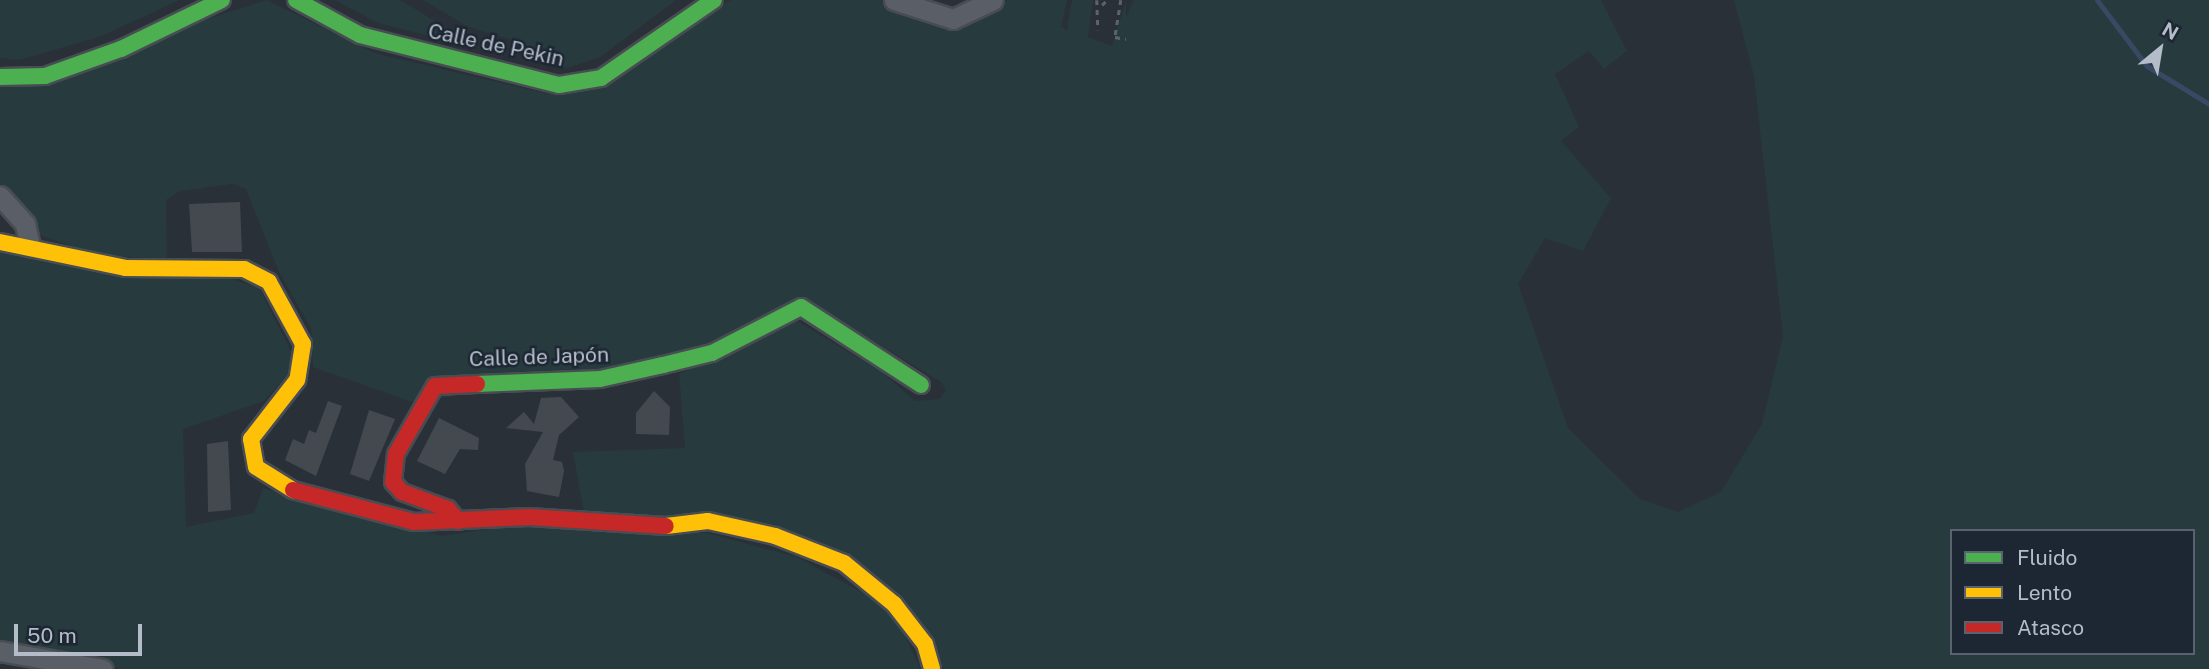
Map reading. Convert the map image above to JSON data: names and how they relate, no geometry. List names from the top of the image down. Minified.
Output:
{"streets":{"street":["Calle de Pekin","Calle de Japón"]},"legend":["Fluido","Lento","Atasco"],"scale_bar":"50 m","north":"top right"}
